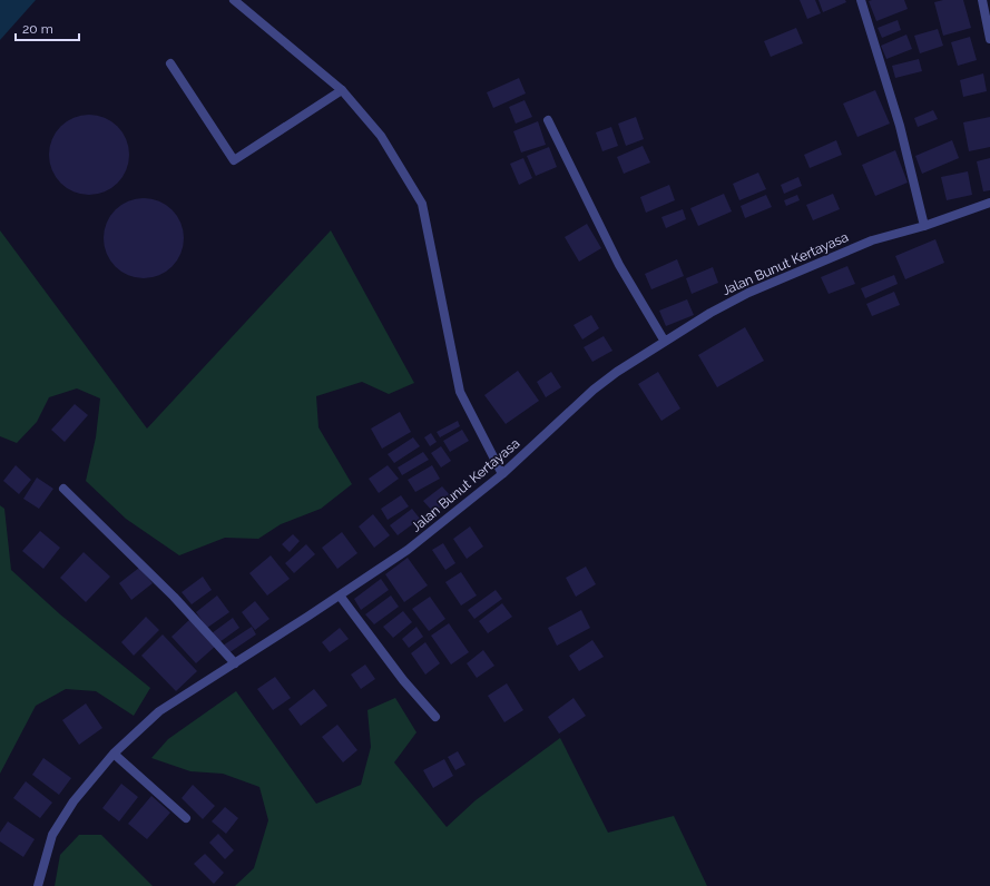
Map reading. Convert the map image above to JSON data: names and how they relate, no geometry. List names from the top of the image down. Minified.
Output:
{"streets":{"street":["Jalan Bunut Kertayasa"]},"scale_bar":"20 m"}
